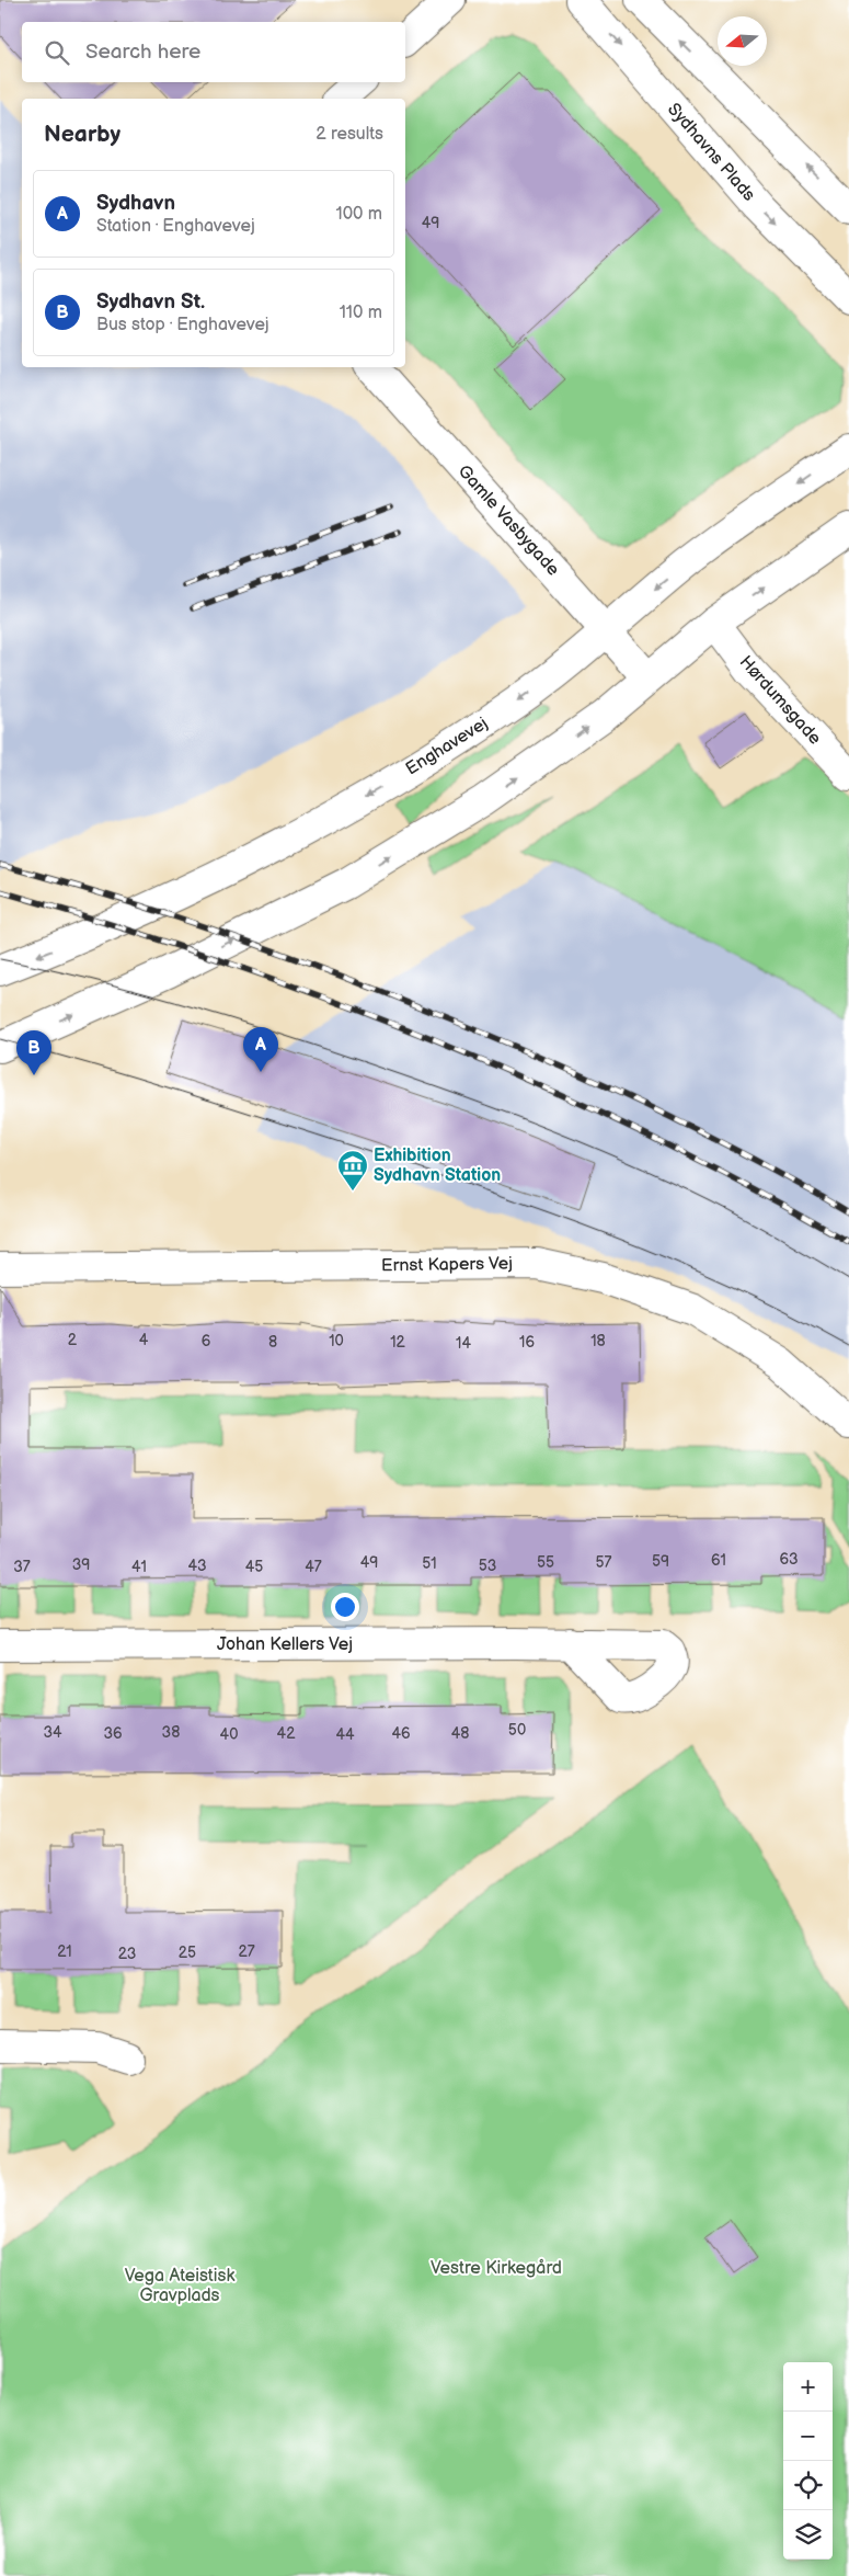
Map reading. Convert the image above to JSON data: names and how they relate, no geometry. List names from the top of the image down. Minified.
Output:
{"streets":{"street":["Sydhavns Plads","Gamle Vasbygade","Hørdumsgade","Enghavevej","Ernst Kapers Vej","Johan Kellers Vej"]},"crossings":[["Gamle Vasbygade","Enghavevej"]],"parks":["Vestre Kirkegård","Vega Ateistisk Gravplads"],"places":{"museum":["Exhibition Sydhavn Station"]},"house_numbers":["49","2","4","6","10","18","8","12","16","14","63","61","59","49","55","57","51","39","43","53","37","41","45","47","50","34","38","36","42","46","48","40","44","21","27","25","23"],"north":"left","page":{"search":"Search here","heading":["Nearby","2 results"],"list":[{"mark":"A","name":"Sydhavn","note":"Station · Enghavevej","value":"100 m"},{"mark":"B","name":"Sydhavn St.","note":"Bus stop · Enghavevej","value":"110 m"}],"pins":["A","B"],"map_buttons":["+","−"]}}
